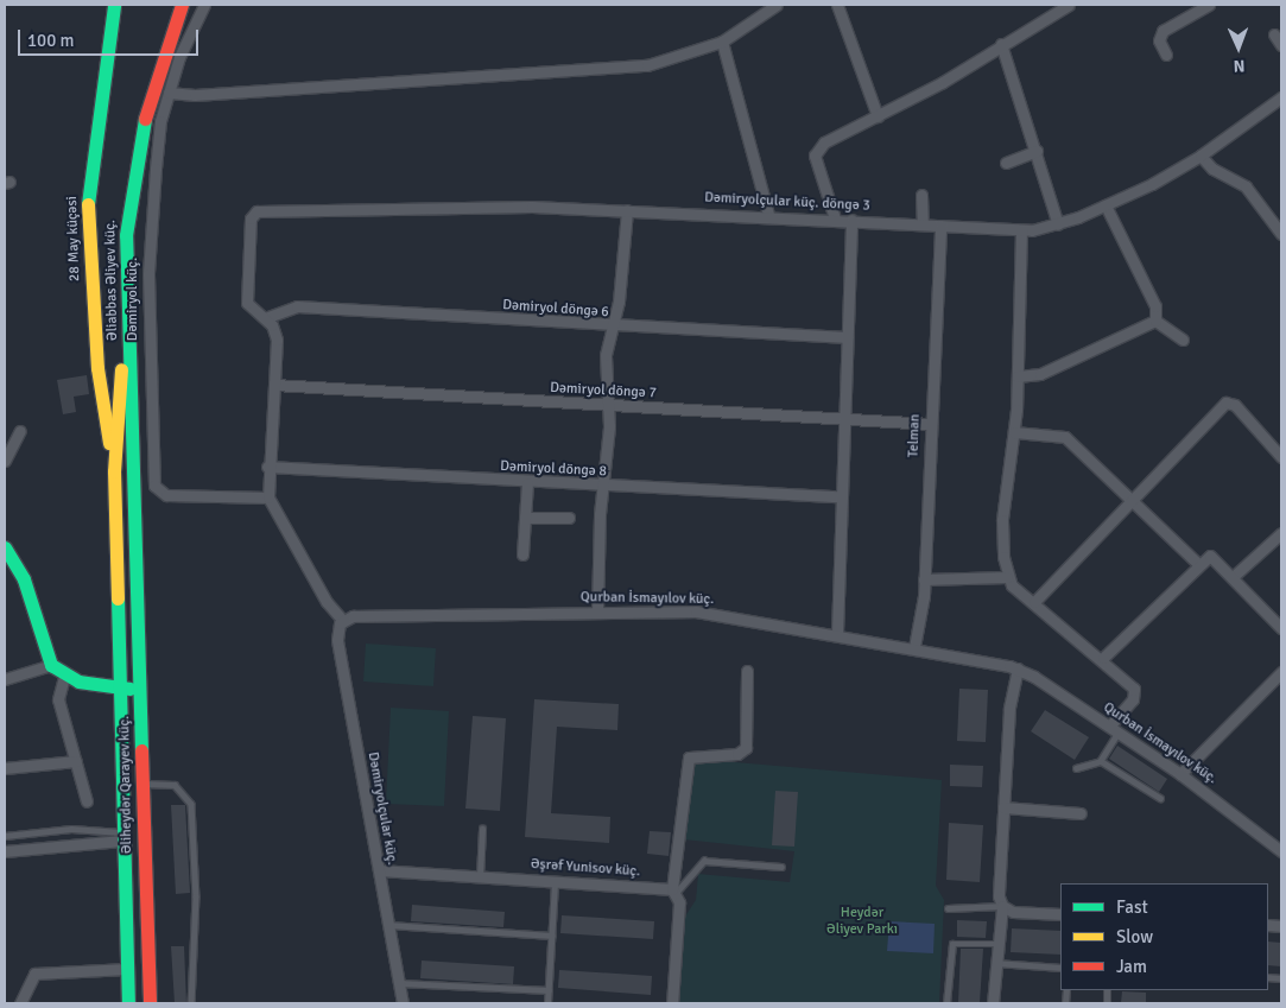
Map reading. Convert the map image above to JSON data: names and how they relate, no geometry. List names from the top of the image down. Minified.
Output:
{"streets":{"main road":["28 May küçəsi","Əliabbas Əliyev küç.","Dəmiryol küç.","Əliheydər Qarayev küç."],"street":["Dəmiryolçular küç. döngə 3","Dəmiryol döngə 6","Dəmiryol döngə 7","Telman","Dəmiryol döngə 8","Qurban İsmayılov küç.","Dəmiryolçular küç.","Əşrəf Yunisov küç."]},"crossings":[["Dəmiryolçular küç. döngə 3","Dəmiryol döngə 6"],["Dəmiryolçular küç. döngə 3","Telman"],["28 May küçəsi","Dəmiryol küç."],["28 May küçəsi","Əliheydər Qarayev küç."],["Əliabbas Əliyev küç.","Əliheydər Qarayev küç."],["Dəmiryol küç.","Əliheydər Qarayev küç."],["Dəmiryol döngə 7","Telman"],["Telman","Qurban İsmayılov küç."],["Qurban İsmayılov küç.","Dəmiryolçular küç."],["Dəmiryolçular küç.","Əşrəf Yunisov küç."]],"parks":["Heydər Əliyev Parkı"],"legend":["Fast","Slow","Jam"],"scale_bar":"100 m","north":"bottom"}
